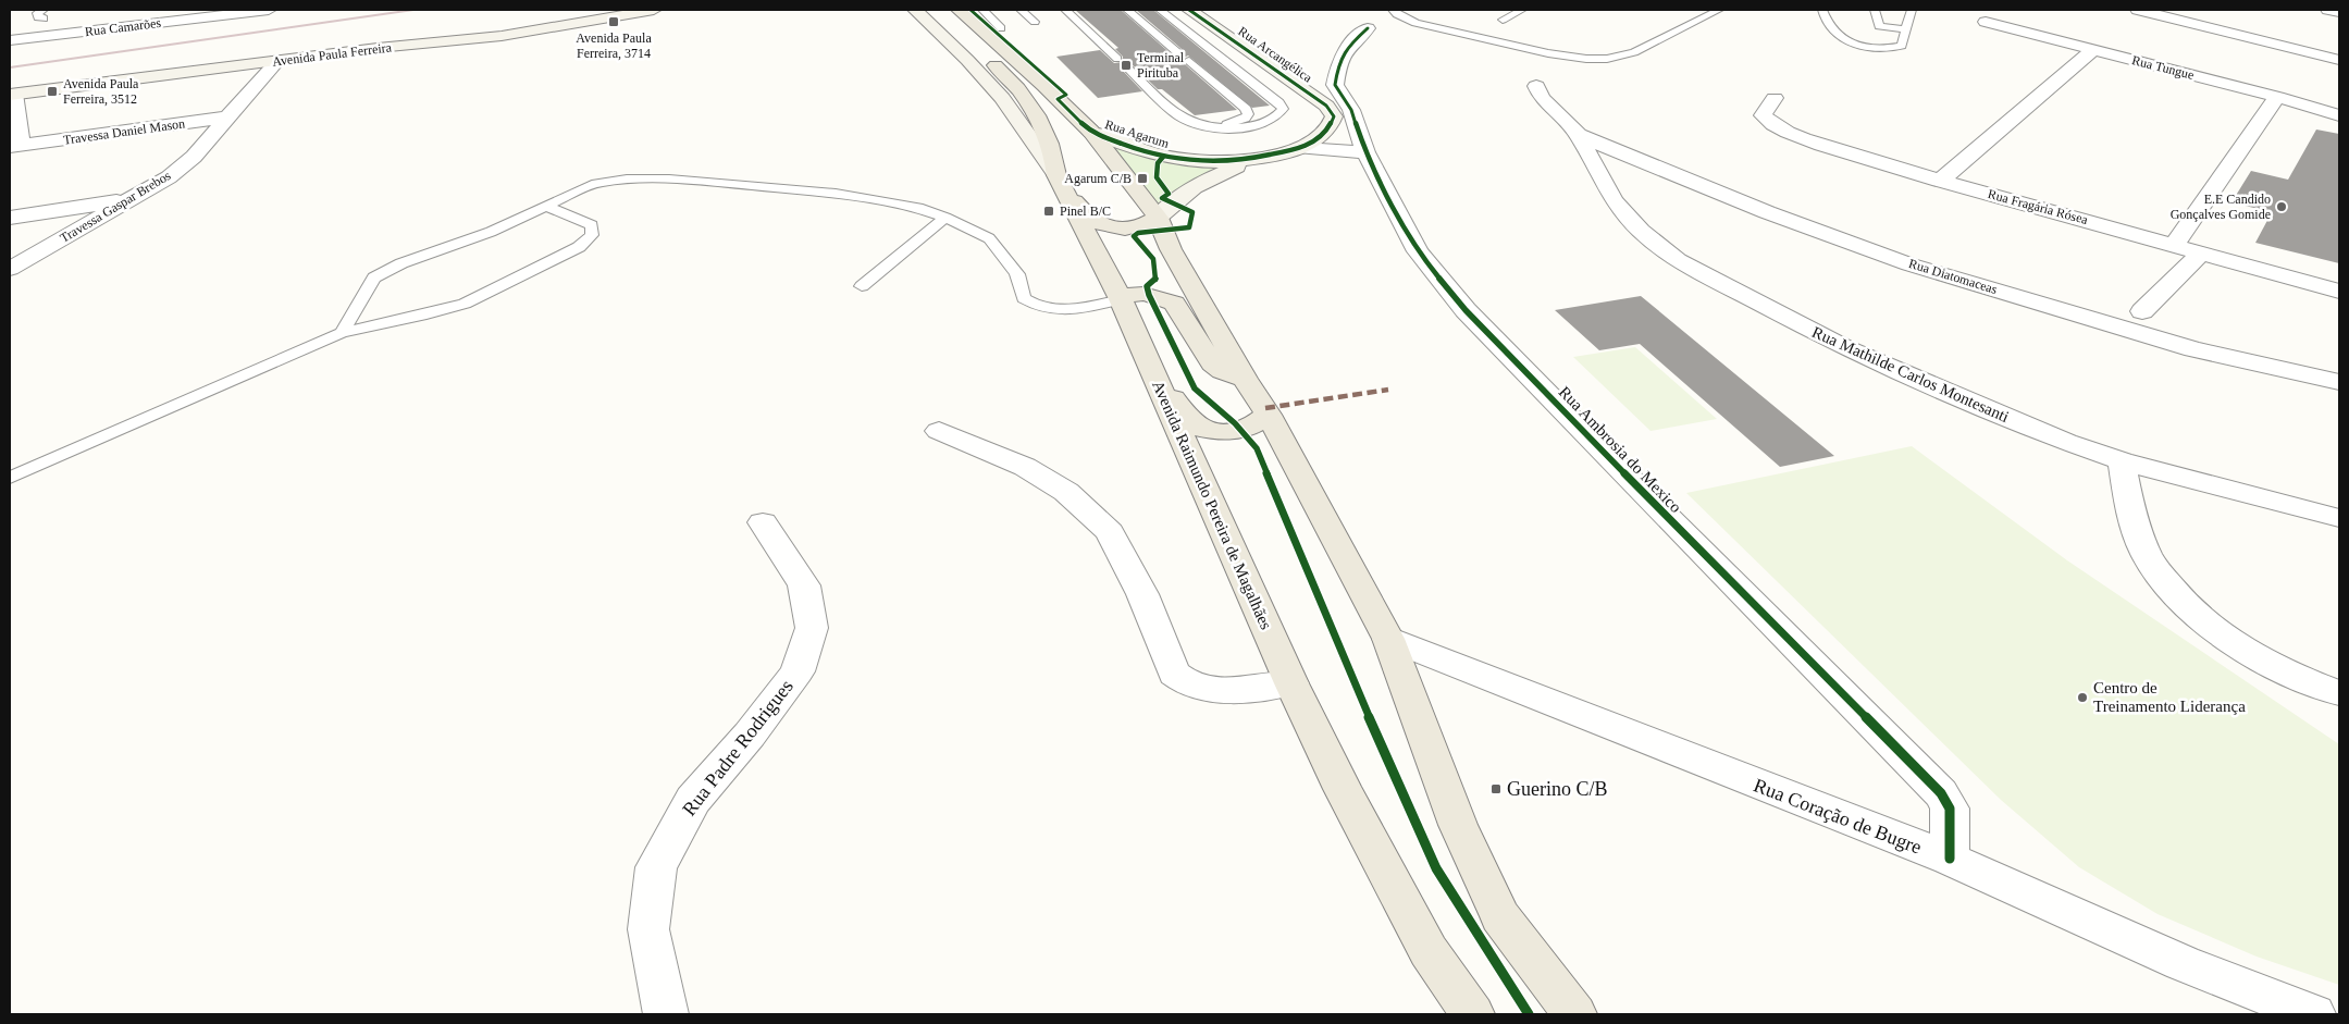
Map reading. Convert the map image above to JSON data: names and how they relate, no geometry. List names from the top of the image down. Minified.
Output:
{"streets":{"main road":["Avenida Paula Ferreira","Rua Arcangélica","Rua Agarum","Avenida Raimundo Pereira de Magalhães"],"street":["Rua Camarões","Rua Tungue","Travessa Daniel Mason","Travessa Gaspar Brebos","Rua Fragária Rósea","Rua Diatomaceas","Rua Mathilde Carlos Montesanti","Rua Ambrosia do Mexico","Rua Padre Rodrigues","Rua Coração de Bugre"]},"crossings":[["Avenida Paula Ferreira","Travessa Gaspar Brebos"],["Rua Arcangélica","Rua Agarum"],["Rua Arcangélica","Rua Ambrosia do Mexico"],["Travessa Daniel Mason","Travessa Gaspar Brebos"],["Rua Diatomaceas","Rua Mathilde Carlos Montesanti"],["Rua Ambrosia do Mexico","Rua Coração de Bugre"]],"places":{"transit":["Avenida Paula Ferreira, 3714","Terminal Pirituba","Avenida Paula Ferreira, 3512","Agarum C/B","Pinel B/C","Guerino C/B"],"other":["E.E Candido Gonçalves Gomide","Centro de Treinamento Liderança"]}}
